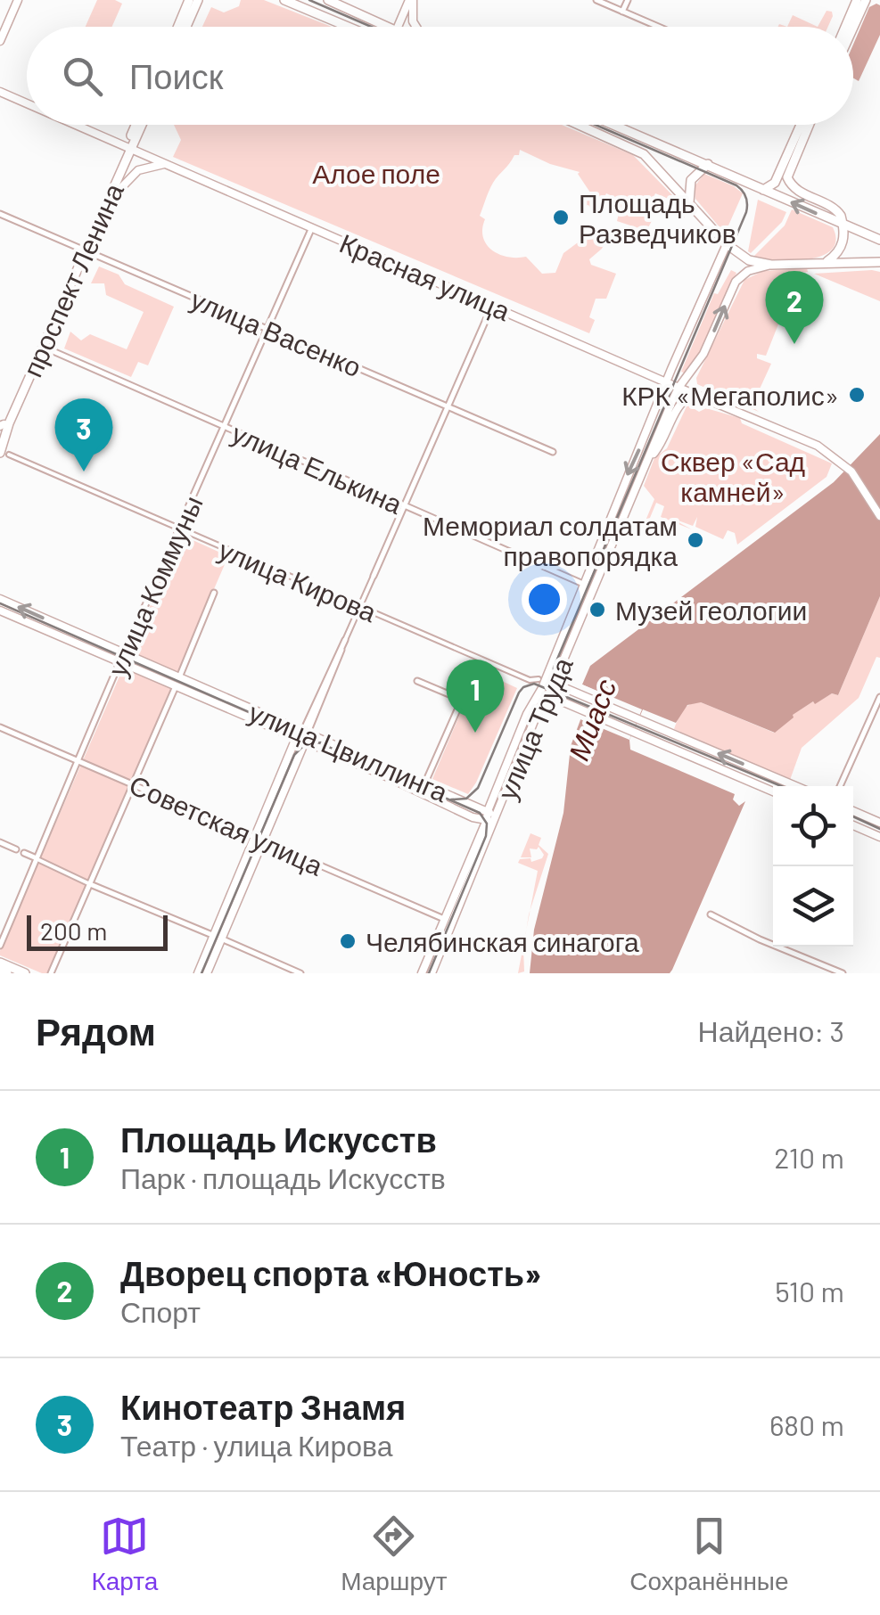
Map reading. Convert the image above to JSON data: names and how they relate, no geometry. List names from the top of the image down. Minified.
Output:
{"streets":{"main road":["Красная улица","проспект Ленина","улица Кирова","улица Труда","улица Цвиллинга"],"street":["улица Васенко","улица Елькина","улица Коммуны","Советская улица"]},"crossings":[["Красная улица","проспект Ленина"],["Красная улица","улица Коммуны"],["Красная улица","улица Труда"],["проспект Ленина","улица Васенко"],["проспект Ленина","улица Елькина"],["проспект Ленина","улица Кирова"],["улица Васенко","улица Коммуны"],["улица Елькина","улица Коммуны"],["улица Елькина","улица Труда"],["улица Кирова","улица Коммуны"],["улица Кирова","улица Труда"],["улица Коммуны","улица Цвиллинга"],["улица Коммуны","Советская улица"],["улица Труда","улица Цвиллинга"],["улица Труда","Советская улица"]],"water":["Миасс"],"parks":["Алое поле","Сквер «Сад камней»"],"places":["Площадь Разведчиков","КРК «Мегаполис»","Мемориал солдатам правопорядка","Музей геологии","Челябинская синагога"],"scale_bar":"200 m","page":{"search":"Поиск","pins":["2","3","1"],"scale":"200 m","heading":["Рядом","Найдено: 3"],"list":[{"mark":"1","name":"Площадь Искусств","note":"Парк · площадь Искусств","value":"210 m"},{"mark":"2","name":"Дворец спорта «Юность»","note":"Спорт","value":"510 m"},{"mark":"3","name":"Кинотеатр Знамя","note":"Театр · улица Кирова","value":"680 m"}],"nav":["Карта","Маршрут","Сохранённые"]}}
